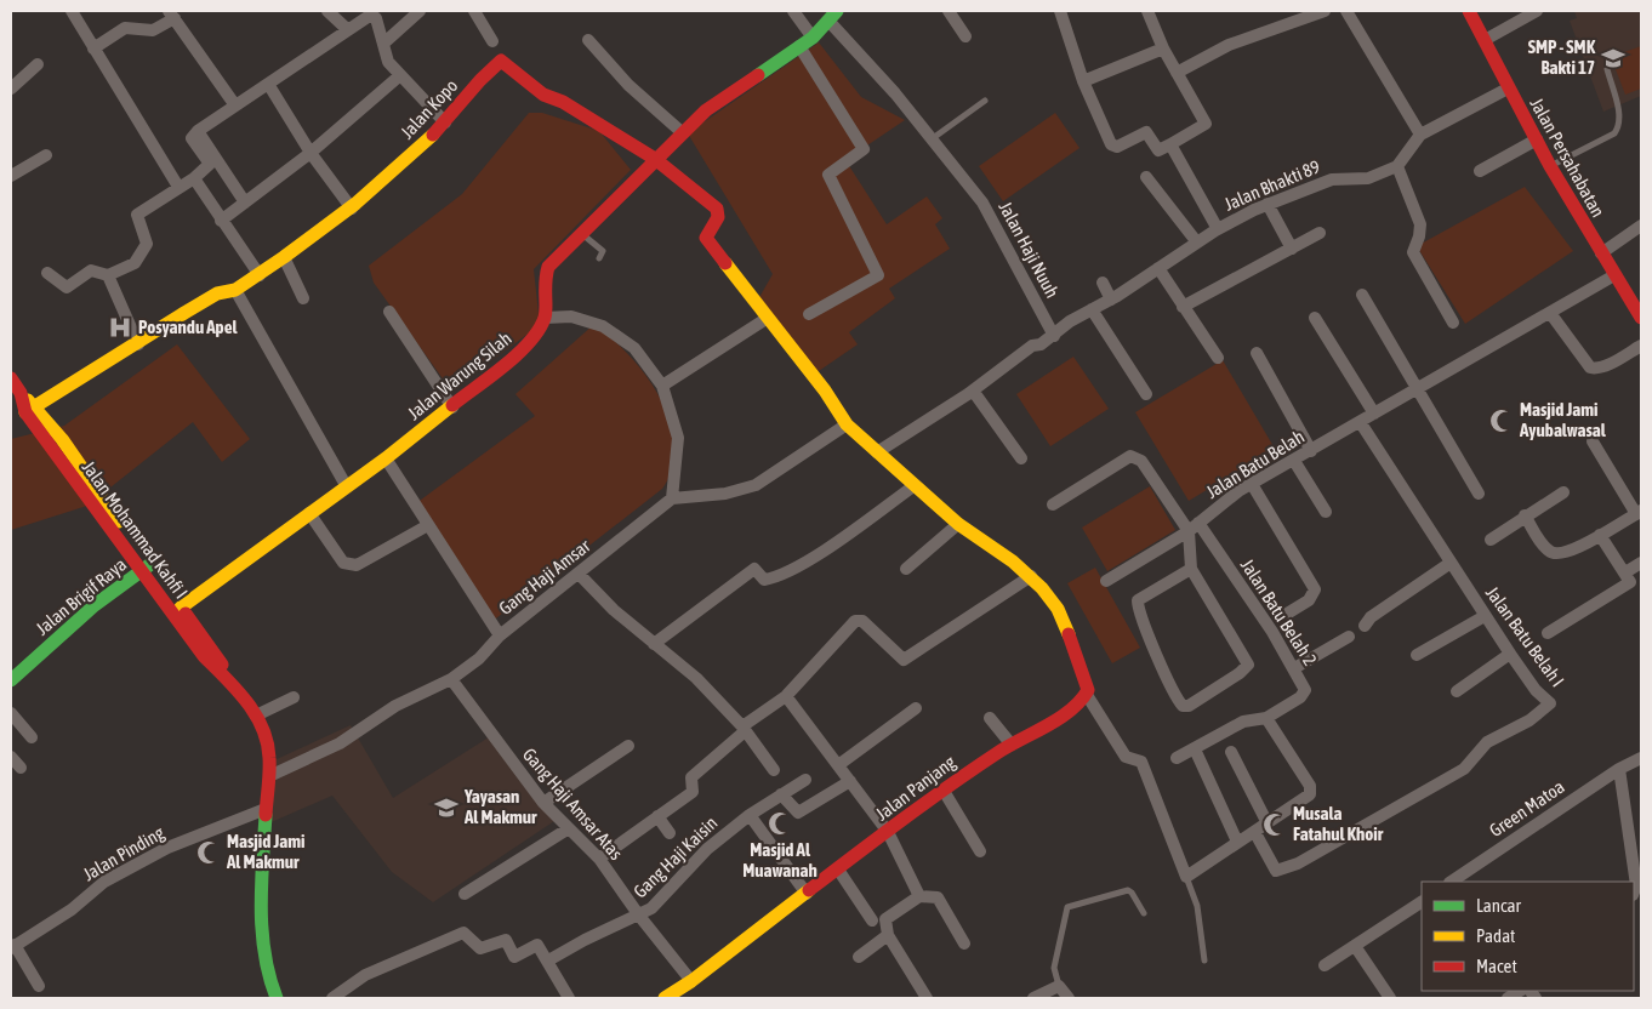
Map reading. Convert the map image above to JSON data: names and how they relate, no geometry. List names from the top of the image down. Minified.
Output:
{"streets":{"street":["Jalan Kopo","Jalan Persahabatan","Jalan Bhakti 89","Jalan Haji Nuuh","Jalan Warung Silah","Jalan Batu Belah","Jalan Mohammad Kahfi I","Gang Haji Amsar","Jalan Brigif Raya","Jalan Batu Belah 2","Jalan Batu Belah I","Jalan Panjang","Gang Haji Amsar Atas","Green Matoa","Jalan Pinding","Gang Haji Kaisin"]},"crossings":[["Jalan Kopo","Jalan Mohammad Kahfi I"],["Jalan Persahabatan","Jalan Batu Belah"],["Jalan Bhakti 89","Jalan Haji Nuuh"],["Jalan Warung Silah","Jalan Mohammad Kahfi I"],["Jalan Batu Belah","Jalan Batu Belah 2"],["Jalan Batu Belah","Jalan Batu Belah I"],["Jalan Mohammad Kahfi I","Gang Haji Amsar"],["Jalan Mohammad Kahfi I","Jalan Brigif Raya"],["Jalan Mohammad Kahfi I","Jalan Pinding"],["Gang Haji Amsar","Gang Haji Amsar Atas"],["Jalan Panjang","Gang Haji Amsar Atas"],["Gang Haji Amsar Atas","Gang Haji Kaisin"]],"places":{"school or university":["SMP - SMK Bakti 17","Yayasan Al Makmur"],"hospital":["Posyandu Apel"],"mosque":["Masjid Jami Ayubalwasal","Masjid Al Muawanah","Musala Fatahul Khoir","Masjid Jami Al Makmur"]},"legend":["Lancar","Padat","Macet"]}
